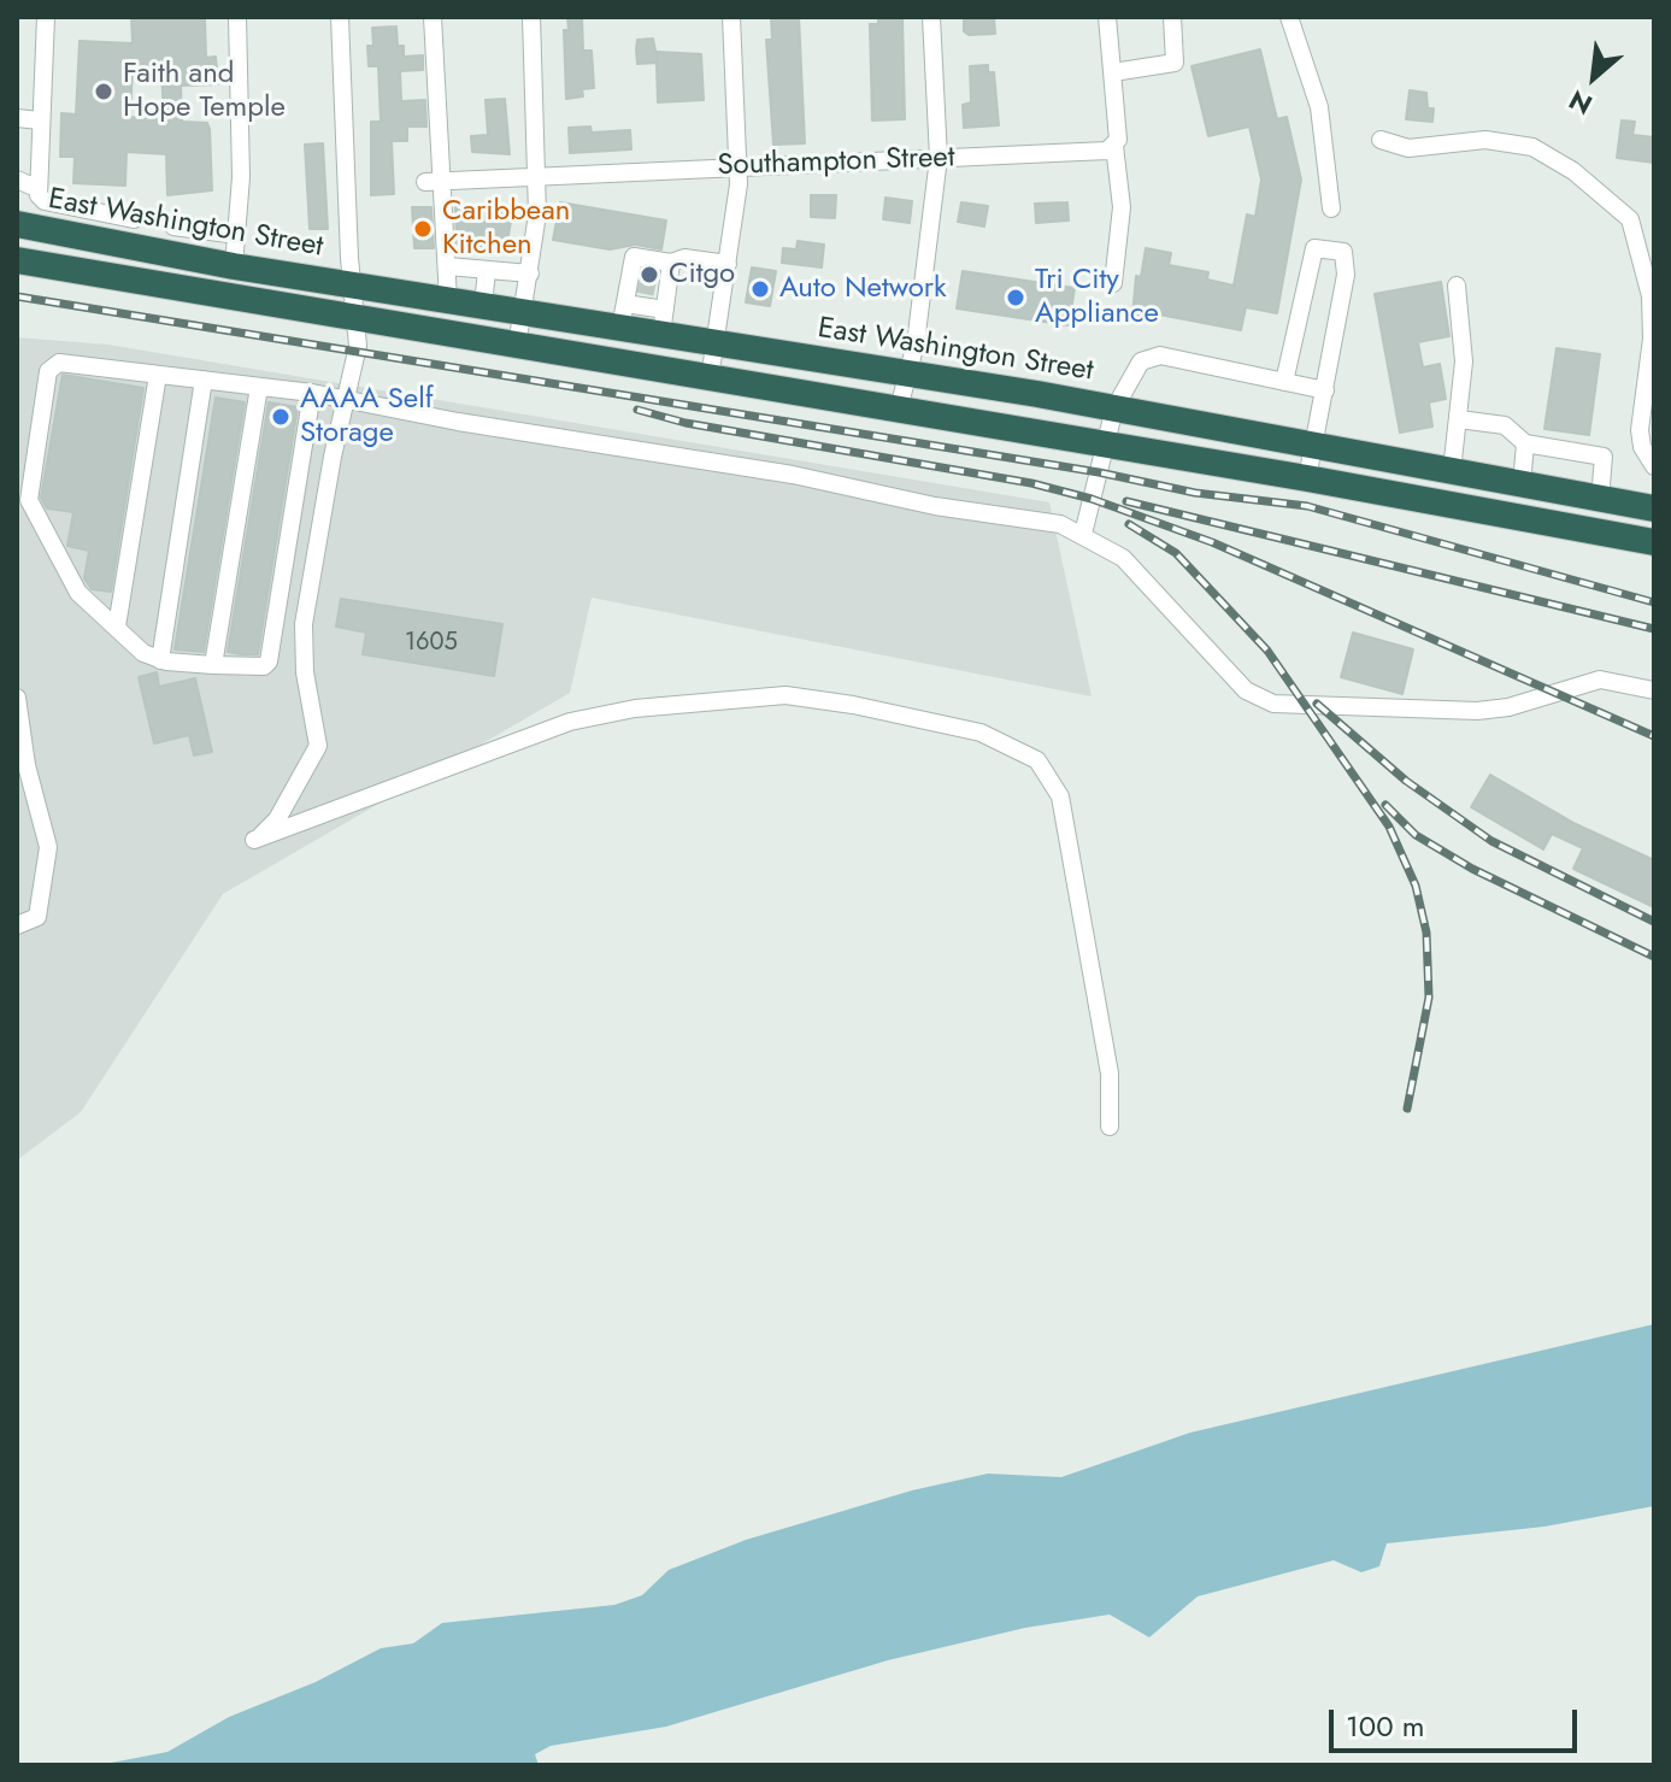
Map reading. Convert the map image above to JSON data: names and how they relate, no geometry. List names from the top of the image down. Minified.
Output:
{"streets":{"highway":["East Washington Street"],"street":["Southampton Street"]},"places":["Faith and Hope Temple","Caribbean Kitchen","Citgo","Auto Network","Tri City Appliance","AAAA Self Storage"],"house_numbers":["1605"],"scale_bar":"100 m","north":"bottom left"}
